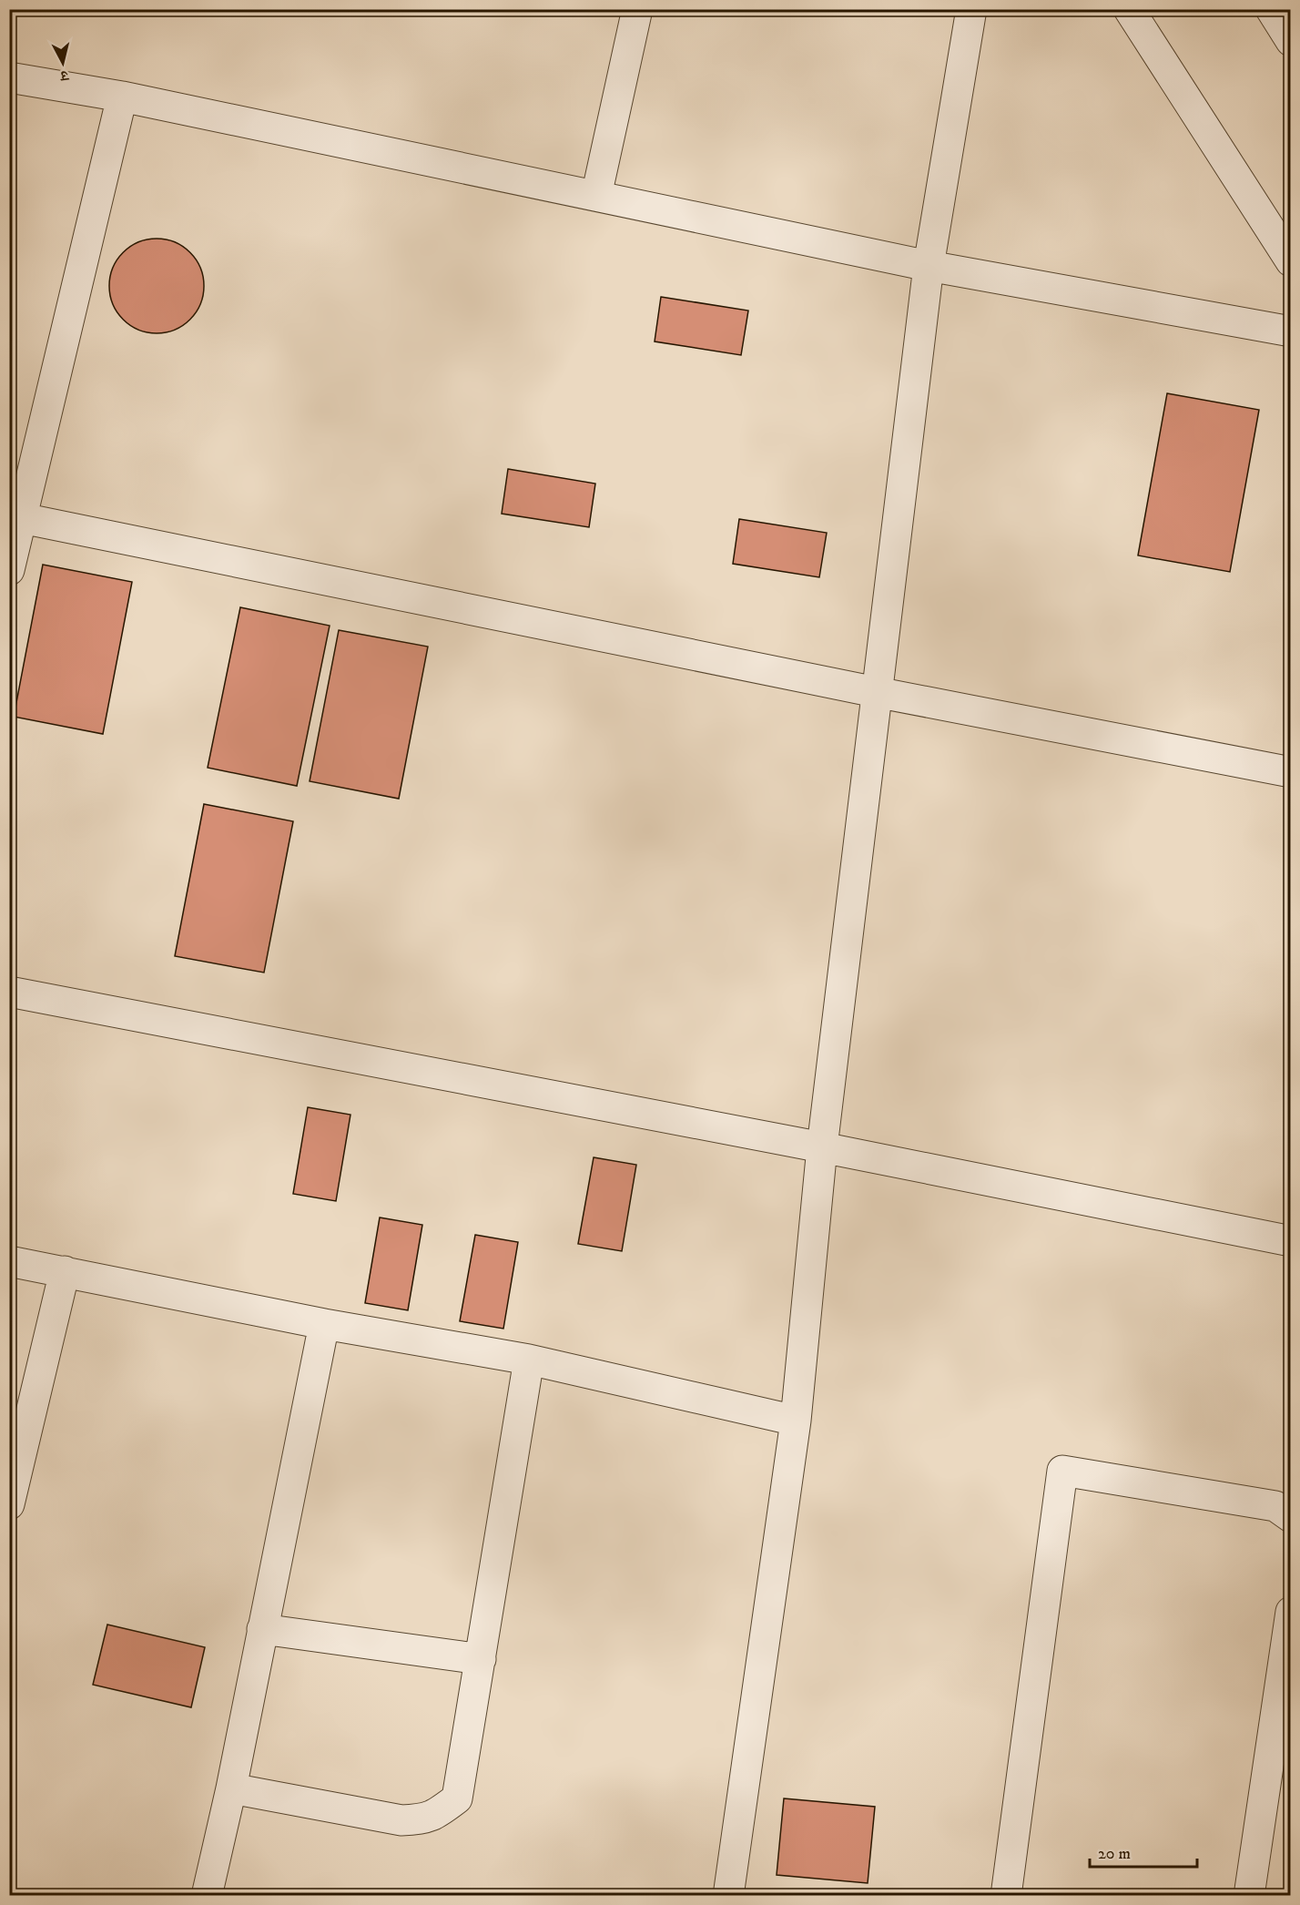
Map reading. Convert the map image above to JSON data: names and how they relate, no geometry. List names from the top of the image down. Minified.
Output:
{"scale_bar":"20 m","north":"bottom"}
